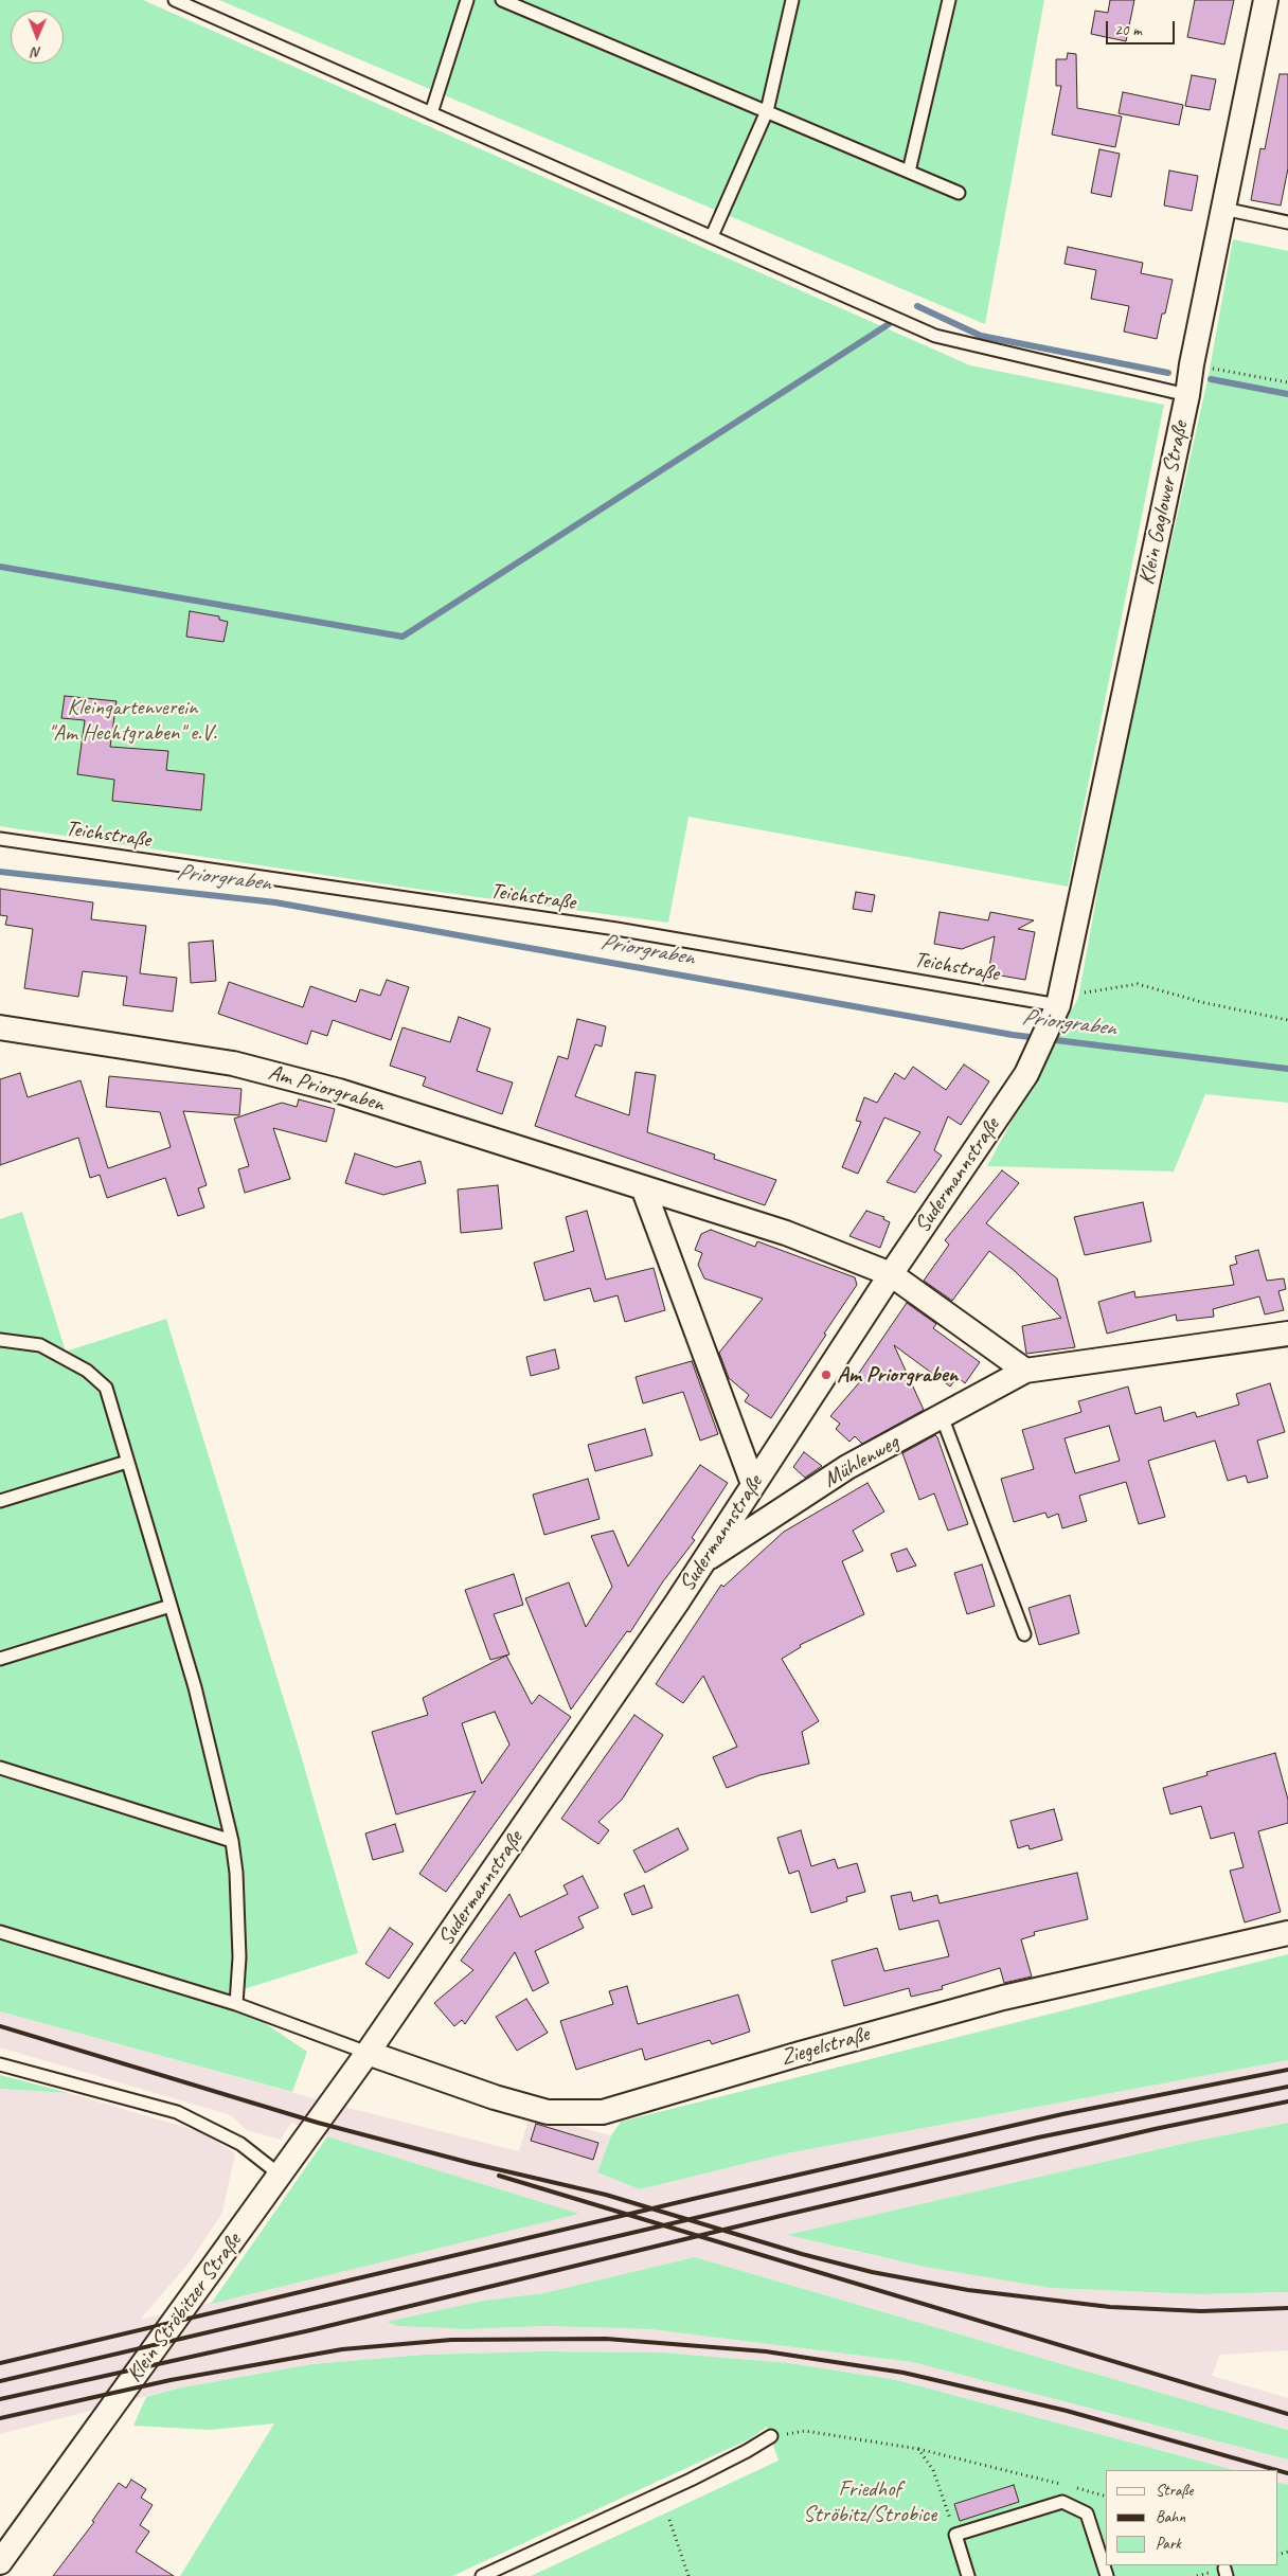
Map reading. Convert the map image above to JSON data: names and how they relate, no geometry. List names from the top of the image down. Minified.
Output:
{"streets":{"street":["Klein Gaglower Straße","Am Priorgraben","Sudermannstraße","Mühlenweg","Ziegelstraße","Klein Ströbitzer Straße"],"lane":["Teichstraße"]},"crossings":[["Klein Gaglower Straße","Teichstraße"],["Klein Gaglower Straße","Sudermannstraße"],["Teichstraße","Sudermannstraße"],["Am Priorgraben","Sudermannstraße"],["Sudermannstraße","Mühlenweg"],["Sudermannstraße","Ziegelstraße"],["Sudermannstraße","Klein Ströbitzer Straße"],["Ziegelstraße","Klein Ströbitzer Straße"]],"water":["Priorgraben"],"parks":["Kleingartenverein \"Am Hechtgraben\" e.V.","Friedhof Ströbitz/Strobice"],"places":["Am Priorgraben"],"legend":["Straße","Bahn","Park"],"scale_bar":"20 m","north":"bottom"}
